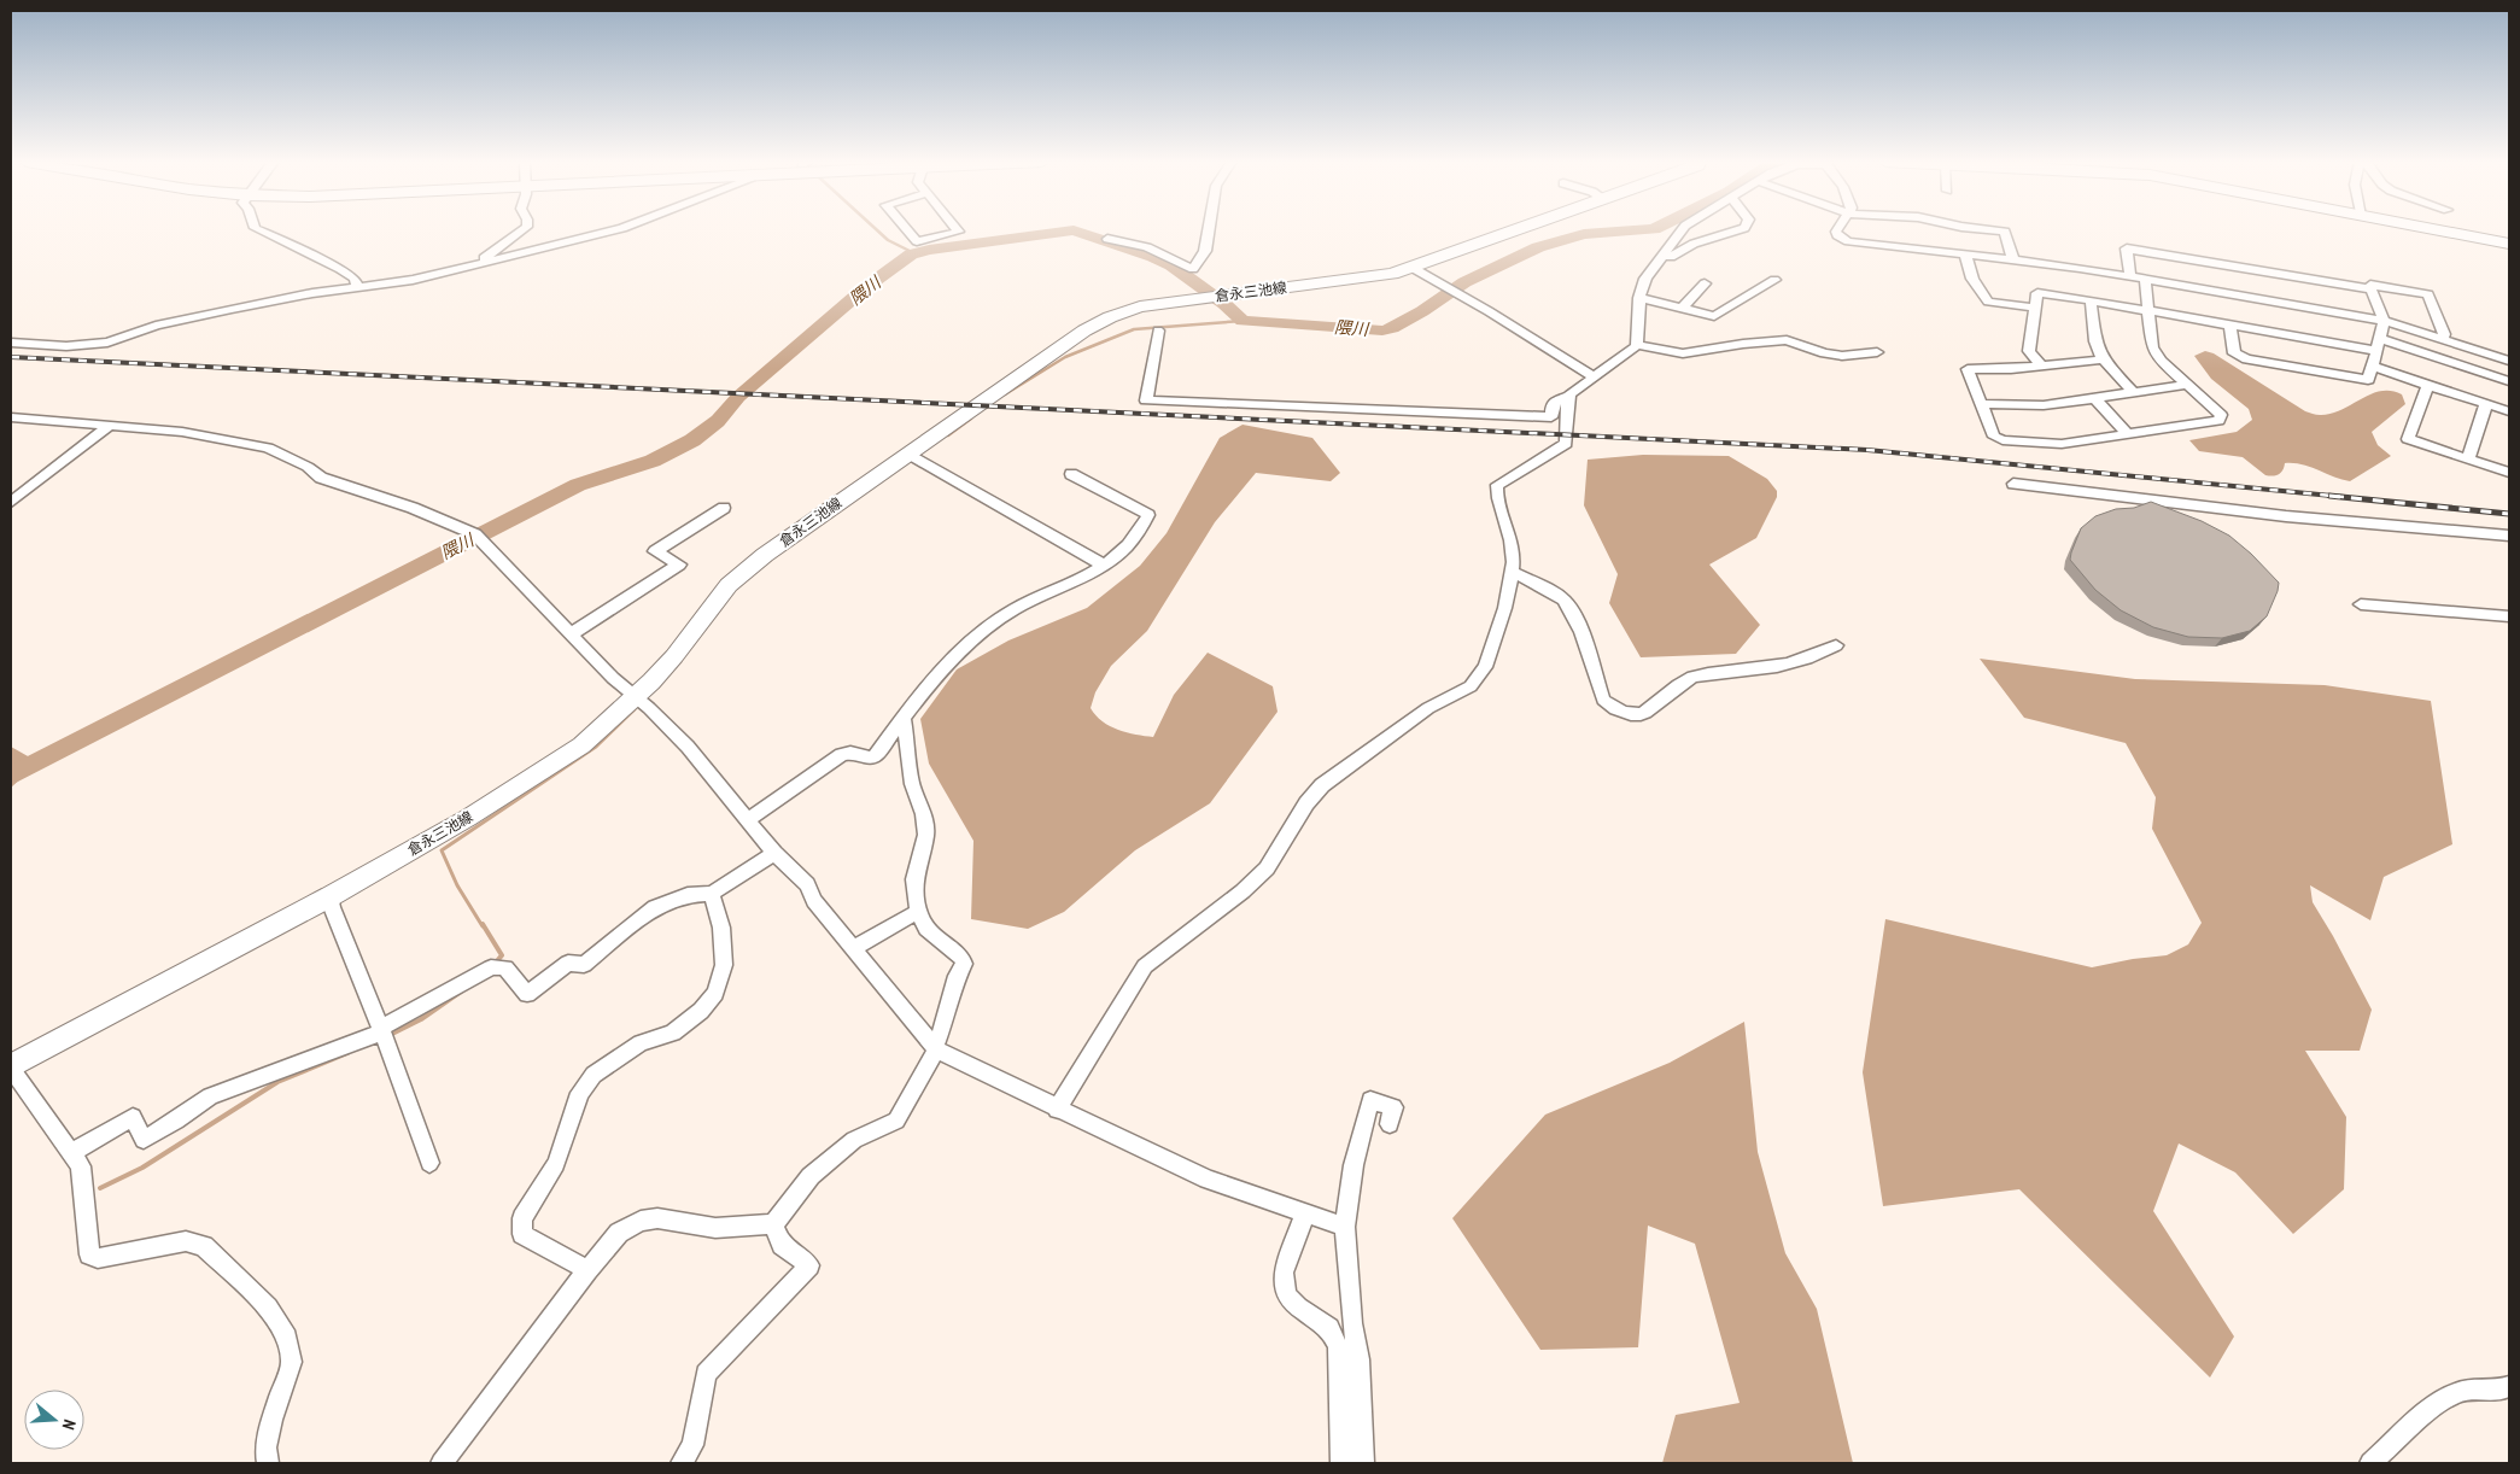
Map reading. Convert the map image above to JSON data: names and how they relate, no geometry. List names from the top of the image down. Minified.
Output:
{"streets":{"main road":["倉永三池線"]},"water":["隈川"],"north":"right"}
